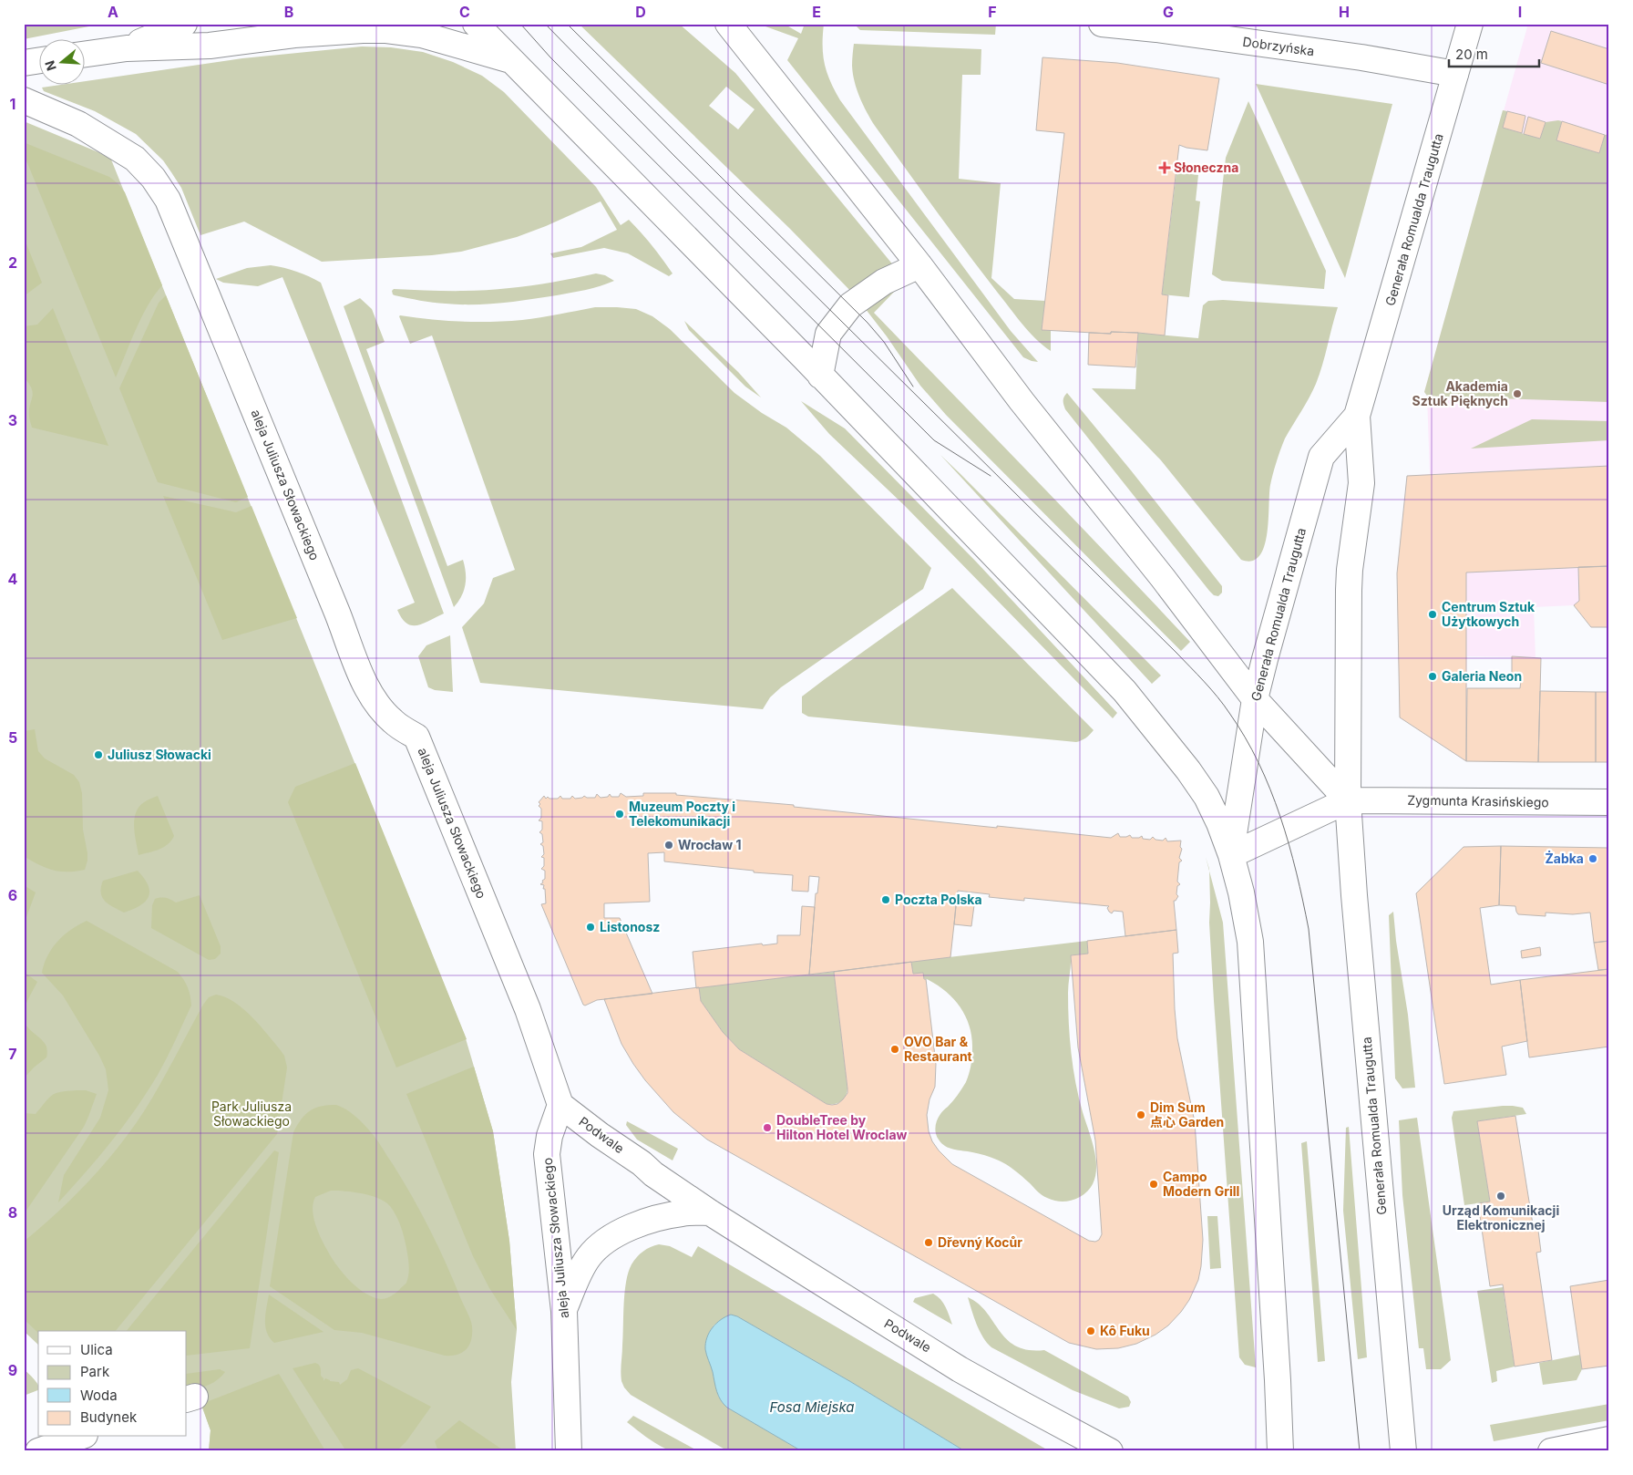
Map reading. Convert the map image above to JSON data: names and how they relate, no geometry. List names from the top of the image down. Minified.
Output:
{"streets":{"main road":["Dobrzyńska","Generała Romualda Traugutta","aleja Juliusza Słowackiego","Zygmunta Krasińskiego","Podwale"]},"crossings":[["Dobrzyńska","Generała Romualda Traugutta"],["Generała Romualda Traugutta","Zygmunta Krasińskiego"],["aleja Juliusza Słowackiego","Podwale"]],"water":["Fosa Miejska"],"parks":["Park Juliusza Słowackiego"],"places":{"health":["Słoneczna"],"other":["Akademia Sztuk Pięknych","Centrum Sztuk Użytkowych","Galeria Neon","Juliusz Słowacki","Muzeum Poczty i Telekomunikacji","Wrocław 1","Żabka","Poczta Polska","Listonosz","OVO Bar & Restaurant","Dim Sum 点心 Garden","DoubleTree by Hilton Hotel Wroclaw","Campo Modern Grill","Urząd Komunikacji Elektronicznej","Dřevný Kocůr","Kô Fuku"]},"legend":["Ulica","Park","Woda","Budynek"],"scale_bar":"20 m","north":"left","grid":{"columns":["A","B","C","D","E","F","G","H","I"],"rows":["1","2","3","4","5","6","7","8","9"]}}
